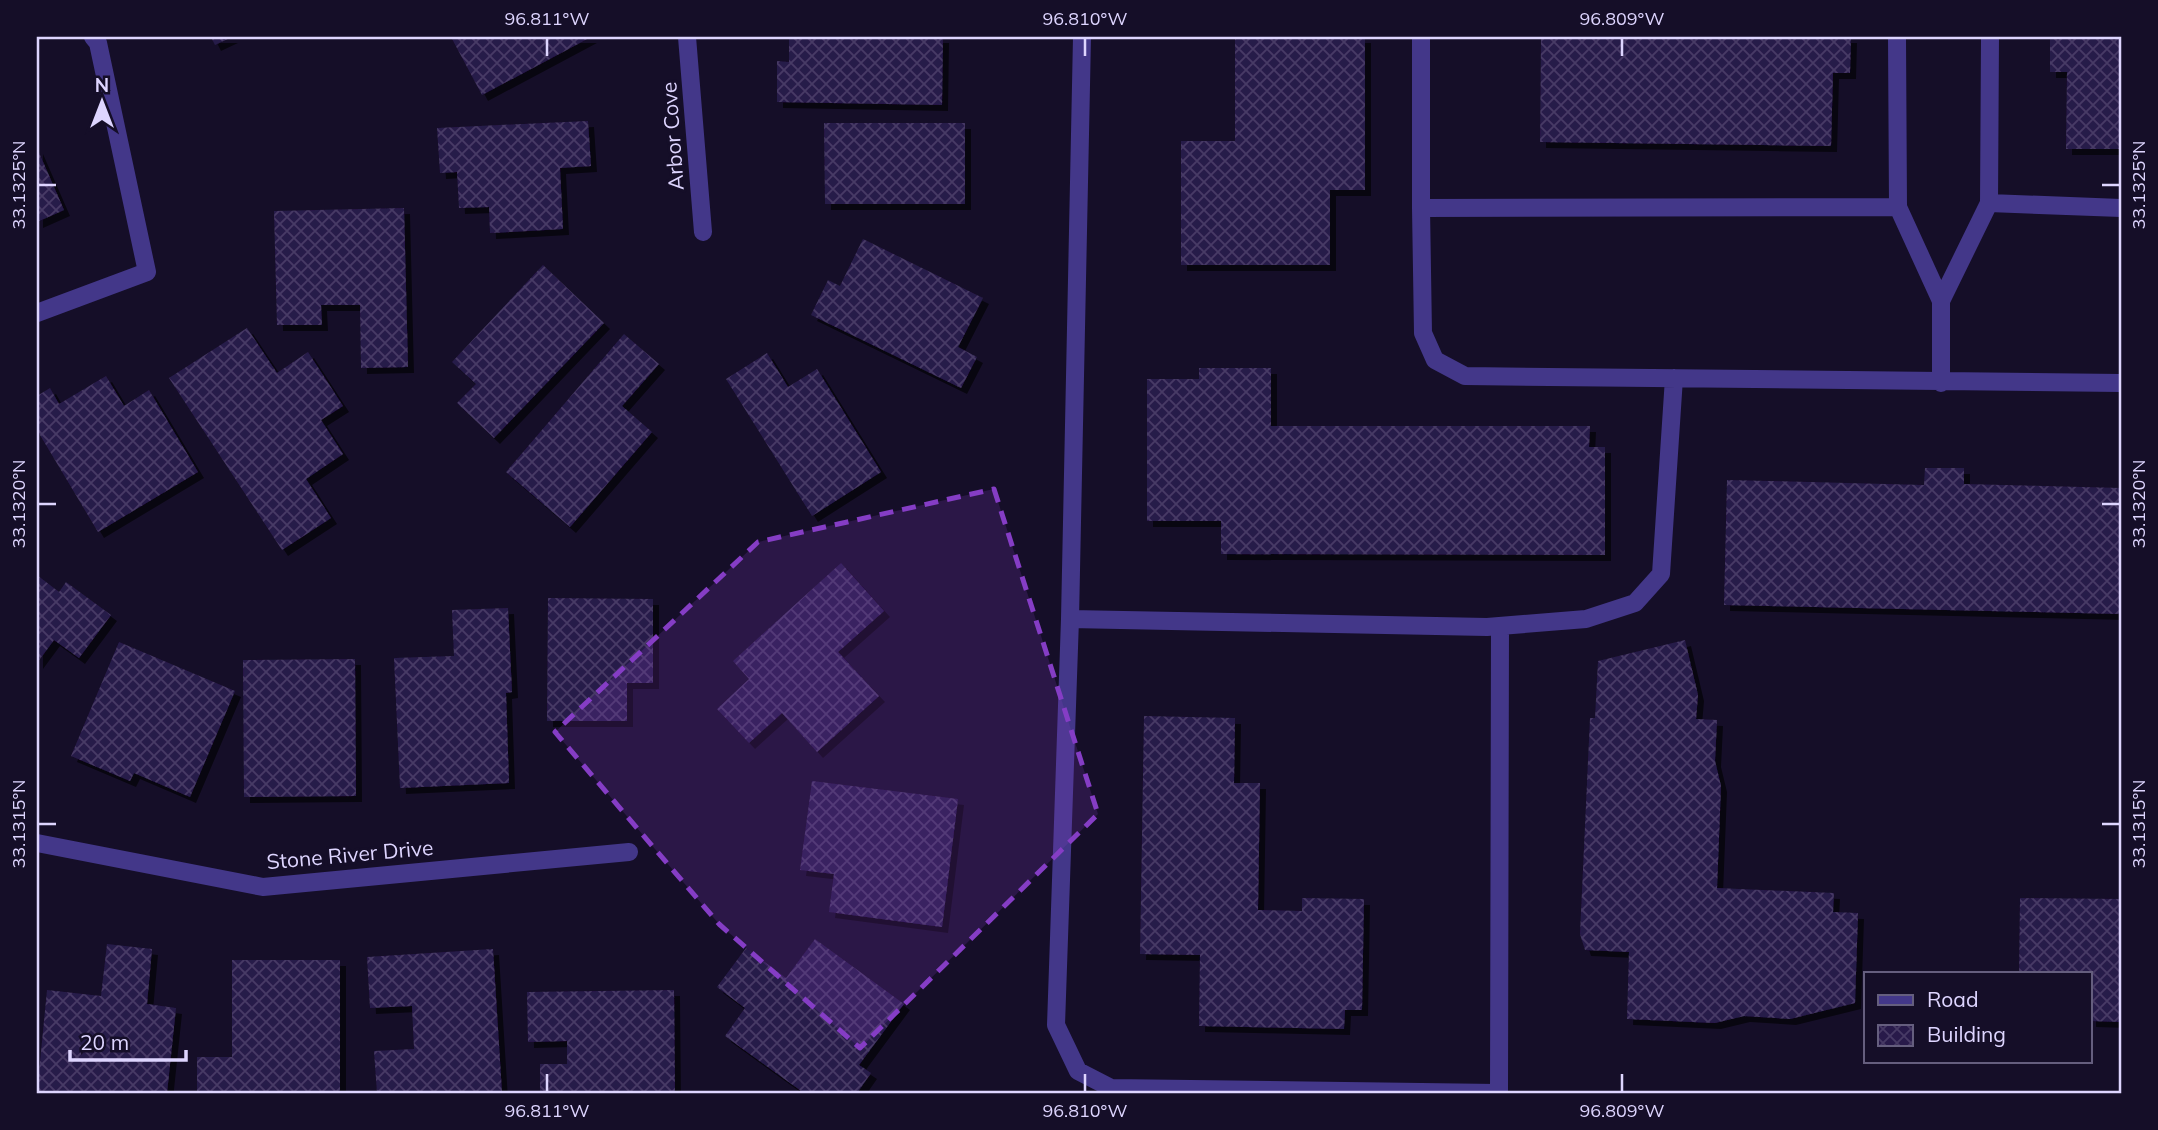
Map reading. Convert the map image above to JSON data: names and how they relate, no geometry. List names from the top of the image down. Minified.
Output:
{"streets":{"street":["Arbor Cove","Stone River Drive"]},"legend":["Road","Building"],"scale_bar":"20 m","north":"top","coordinates":["96.811°W","96.810°W","96.809°W","33.1325°N","33.1320°N","33.1315°N"]}
